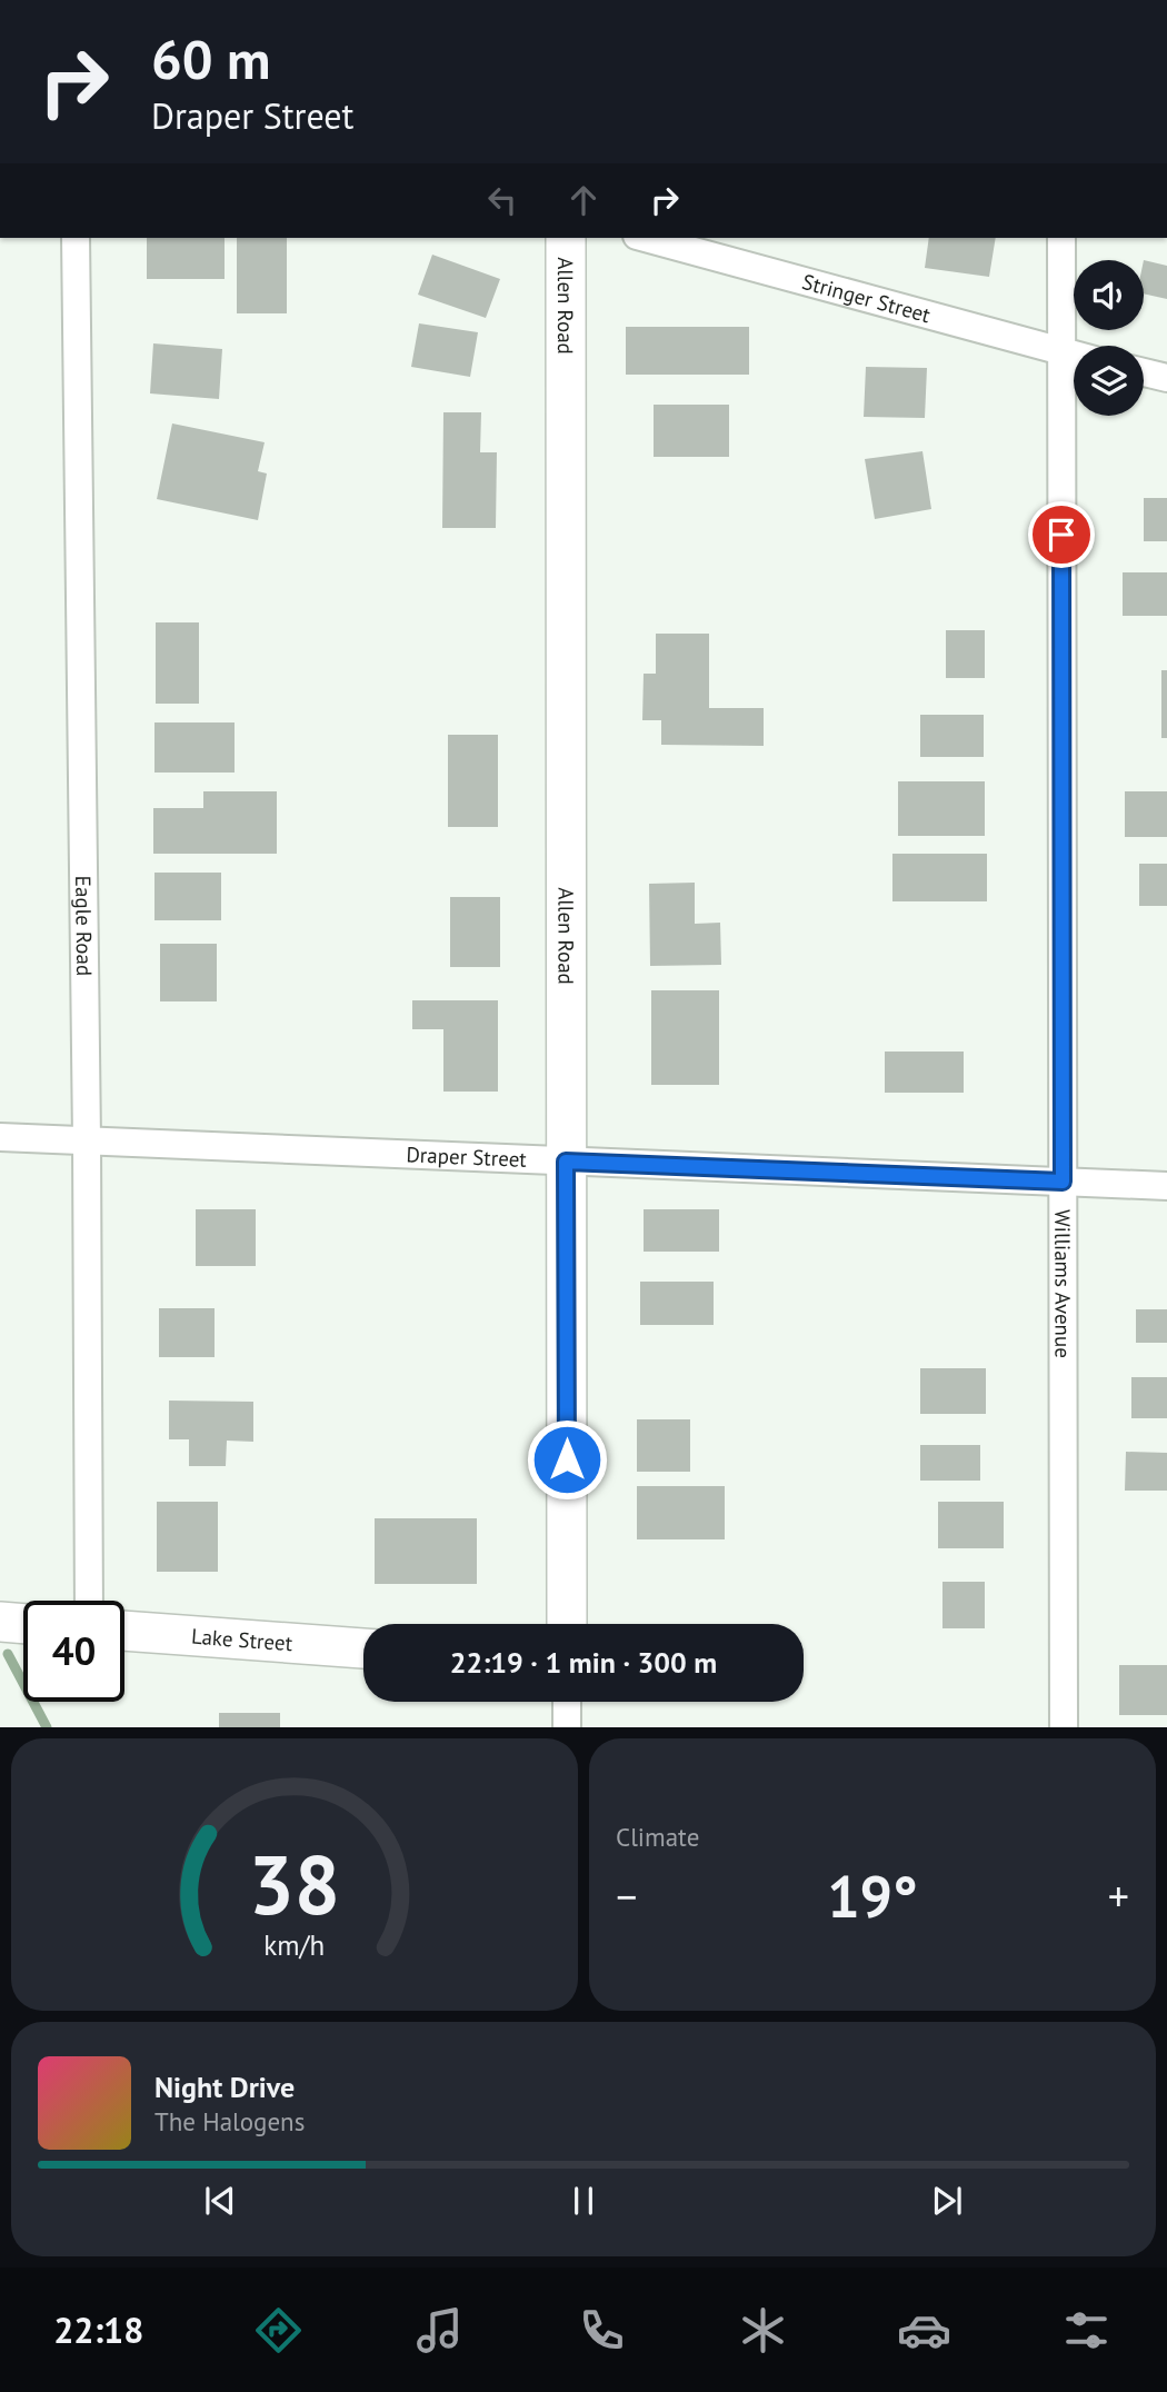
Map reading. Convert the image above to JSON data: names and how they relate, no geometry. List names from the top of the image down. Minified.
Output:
{"streets":{"street":["Stringer Street","Allen Road","Eagle Road","Draper Street","Williams Avenue","Lake Street"]},"crossings":[["Stringer Street","Williams Avenue"],["Allen Road","Draper Street"],["Eagle Road","Draper Street"],["Draper Street","Williams Avenue"]],"page":{"turn":["60 m","Draper Street"],"limit":"40","trip":"22:19 · 1 min · 300 m","tile":"Climate","heat":["−","19°","+"],"song":["Night Drive","The Halogens"],"tabs":"22:18","gauge":["38","km/h"]}}
